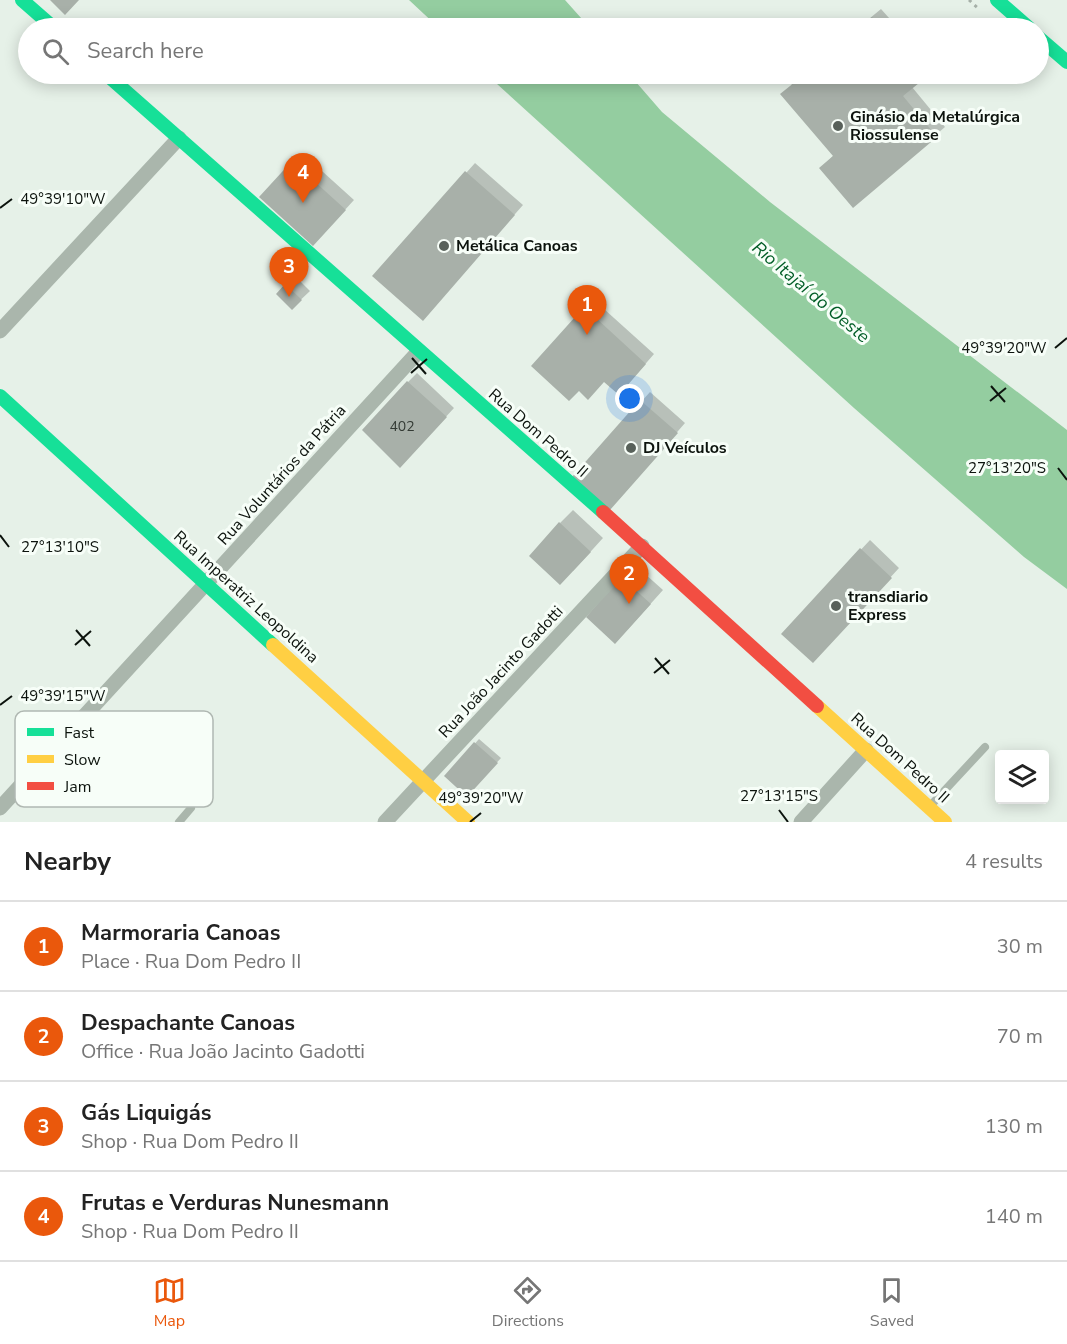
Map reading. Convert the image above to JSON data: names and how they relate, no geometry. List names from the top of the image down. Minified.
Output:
{"streets":{"main road":["Rua Dom Pedro II","Rua Imperatriz Leopoldina"],"street":["Rua Voluntários da Pátria","Rua João Jacinto Gadotti"]},"crossings":[["Rua Dom Pedro II","Rua Voluntários da Pátria"],["Rua Dom Pedro II","Rua João Jacinto Gadotti"],["Rua Voluntários da Pátria","Rua Imperatriz Leopoldina"],["Rua Imperatriz Leopoldina","Rua João Jacinto Gadotti"]],"water":["Rio Itajaí do Oeste"],"places":["Ginásio da Metalúrgica Riossulense","Metálica Canoas","DJ Veículos","transdiario Express"],"house_numbers":["402"],"legend":["Fast","Slow","Jam"],"page":{"search":"Search here","pins":["4","3","1","2"],"heading":["Nearby","4 results"],"list":[{"mark":"1","name":"Marmoraria Canoas","note":"Place · Rua Dom Pedro II","value":"30 m"},{"mark":"2","name":"Despachante Canoas","note":"Office · Rua João Jacinto Gadotti","value":"70 m"},{"mark":"3","name":"Gás Liquigás","note":"Shop · Rua Dom Pedro II","value":"130 m"},{"mark":"4","name":"Frutas e Verduras Nunesmann","note":"Shop · Rua Dom Pedro II","value":"140 m"}],"nav":["Map","Directions","Saved"]},"coordinates":["49°39'10\"W","49°39'20\"W","27°13'20\"S","27°13'10\"S","49°39'15\"W","27°13'15\"S"]}
